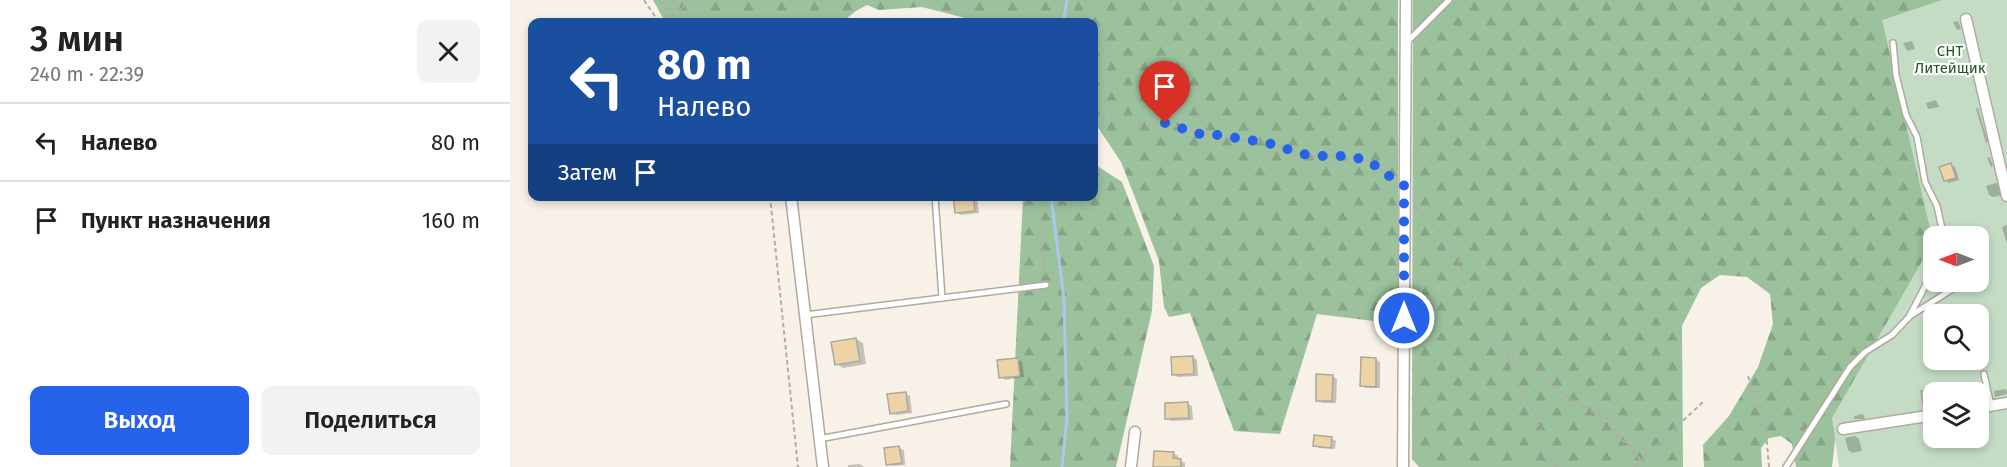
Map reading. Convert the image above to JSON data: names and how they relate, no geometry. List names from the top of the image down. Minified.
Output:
{"parks":["СНТ Литейщик"],"north":"left","page":{"heading":["3 мин","240 m · 22:39"],"turn":["80 m","Налево"],"list":[{"name":"Налево","value":"80 m"},{"name":"Пункт назначения","value":"160 m"}],"then":"Затем","buttons":["Выход","Поделиться"]}}
